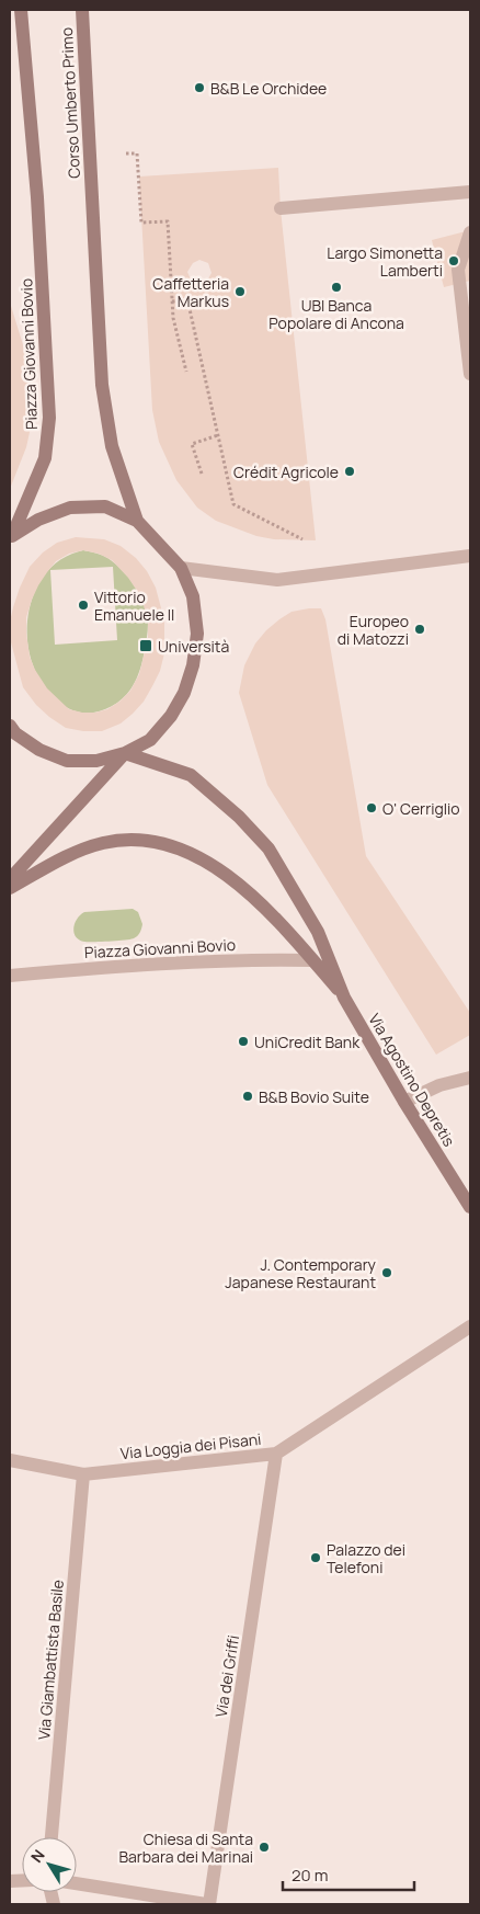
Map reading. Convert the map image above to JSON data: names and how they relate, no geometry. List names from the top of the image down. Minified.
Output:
{"streets":{"main road":["Corso Umberto Primo","Piazza Giovanni Bovio","Via Agostino Depretis"],"street":["Via Loggia dei Pisani","Via Giambattista Basile","Via dei Griffi"]},"crossings":[["Corso Umberto Primo","Piazza Giovanni Bovio"],["Via Loggia dei Pisani","Via Giambattista Basile"],["Via Loggia dei Pisani","Via dei Griffi"]],"places":{"other":["B&B Le Orchidee","Largo Simonetta Lamberti","UBI Banca Popolare di Ancona","Caffetteria Markus","Crédit Agricole","Vittorio Emanuele II","Europeo di Matozzi","O' Cerriglio","UniCredit Bank","B&B Bovio Suite","J. Contemporary Japanese Restaurant","Palazzo dei Telefoni","Chiesa di Santa Barbara dei Marinai"],"transit":["Università"]},"scale_bar":"20 m","north":"top left"}
